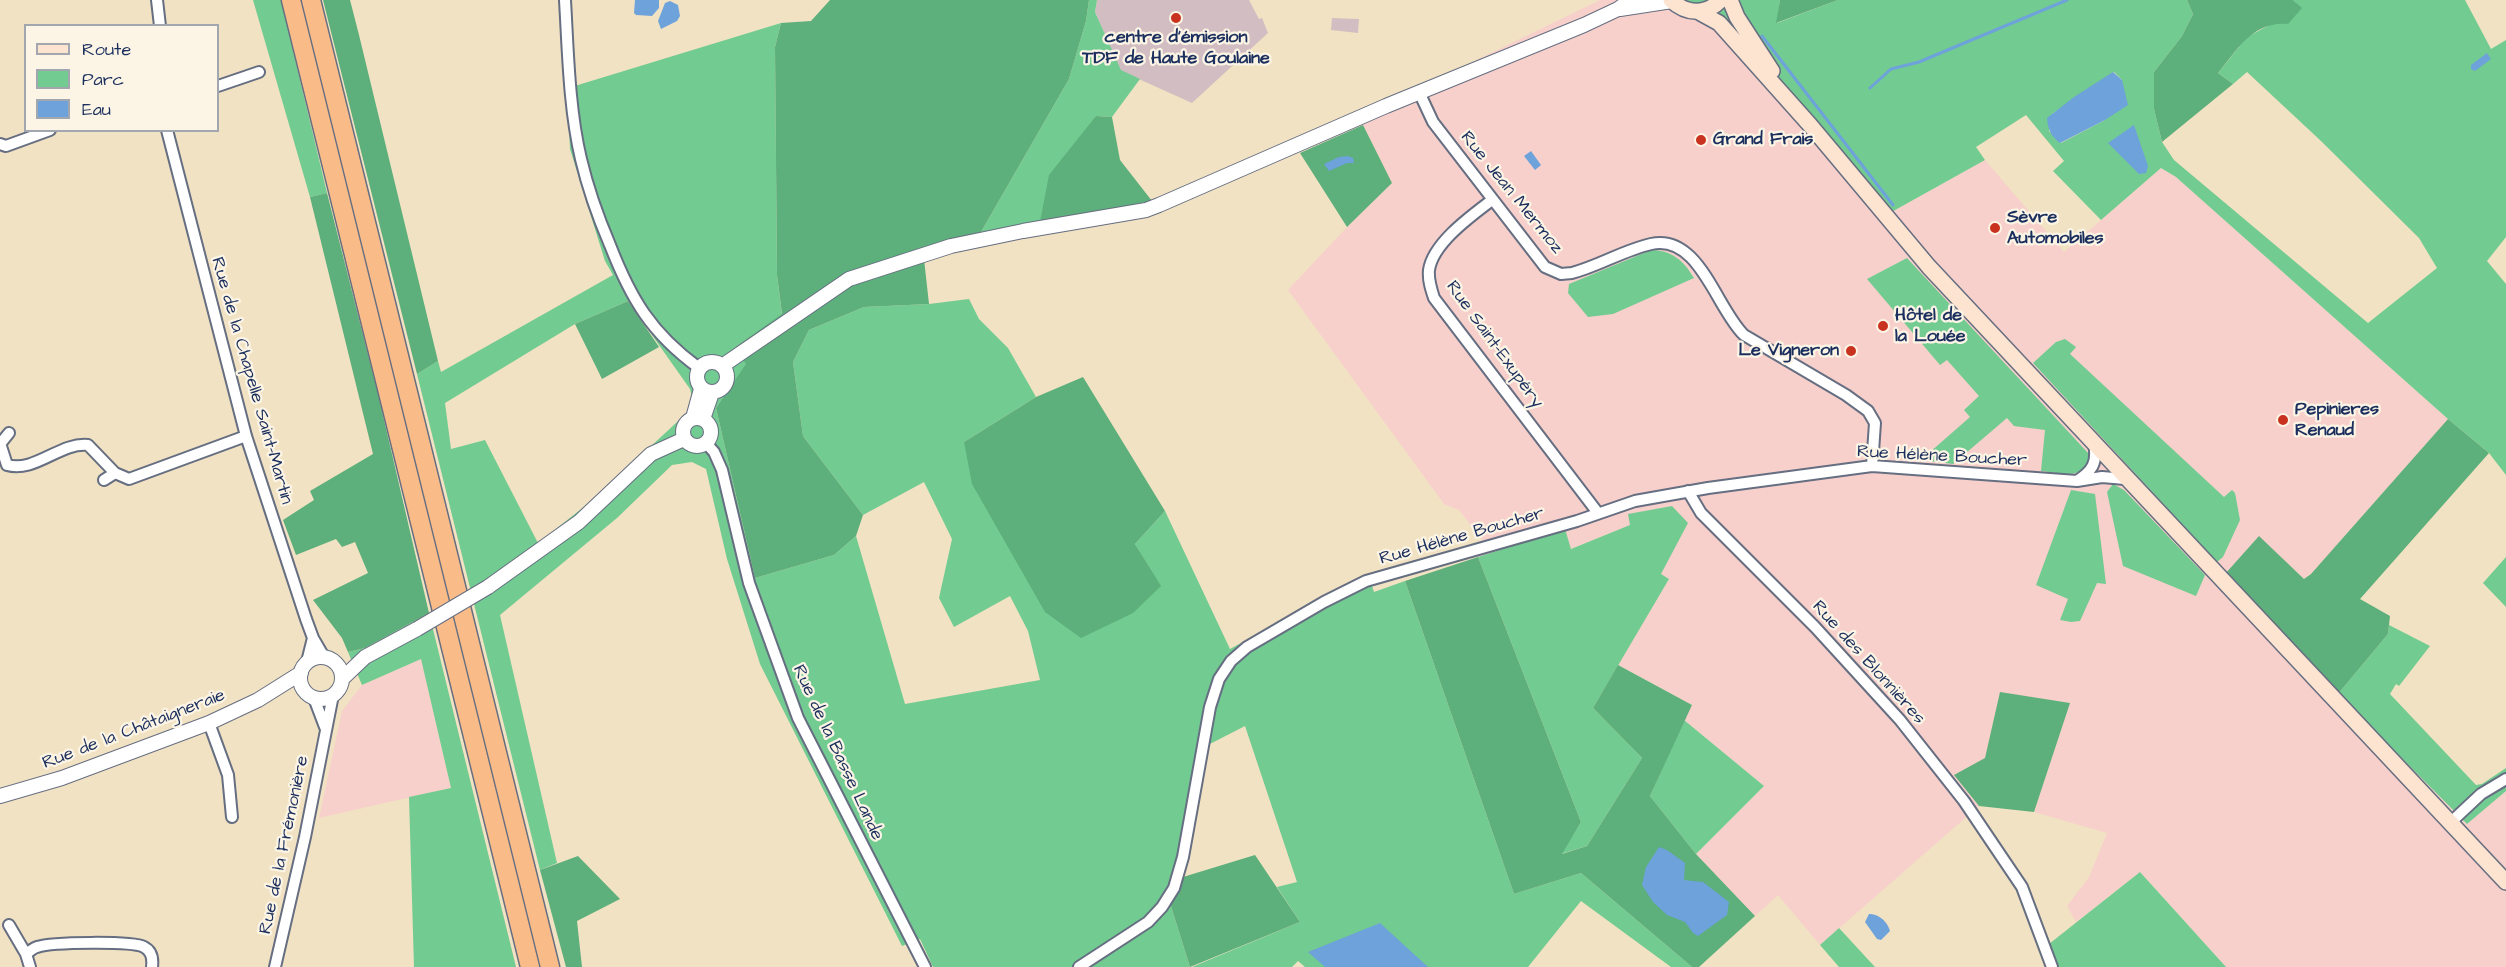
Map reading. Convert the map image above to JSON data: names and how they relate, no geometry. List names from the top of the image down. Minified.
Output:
{"streets":{"street":["Rue Jean Mermoz","Rue Saint-Exupéry","Rue de la Chapelle Saint-Martin","Rue Hélène Boucher","Rue des Blonnières","Rue de la Châtaigneraie","Rue de la Basse Lande","Rue de la Frémonière"]},"crossings":[["Rue Jean Mermoz","Rue Saint-Exupéry"],["Rue Jean Mermoz","Rue Hélène Boucher"],["Rue Saint-Exupéry","Rue Hélène Boucher"],["Rue de la Chapelle Saint-Martin","Rue de la Châtaigneraie"],["Rue de la Chapelle Saint-Martin","Rue de la Frémonière"],["Rue Hélène Boucher","Rue des Blonnières"],["Rue de la Châtaigneraie","Rue de la Basse Lande"],["Rue de la Châtaigneraie","Rue de la Frémonière"]],"places":["centre d'émission TDF de Haute Goulaine","Grand Frais","Sèvre Automobiles","Hôtel de la Louée","Le Vigneron","Pepinieres Renaud"],"legend":["Route","Parc","Eau"]}
